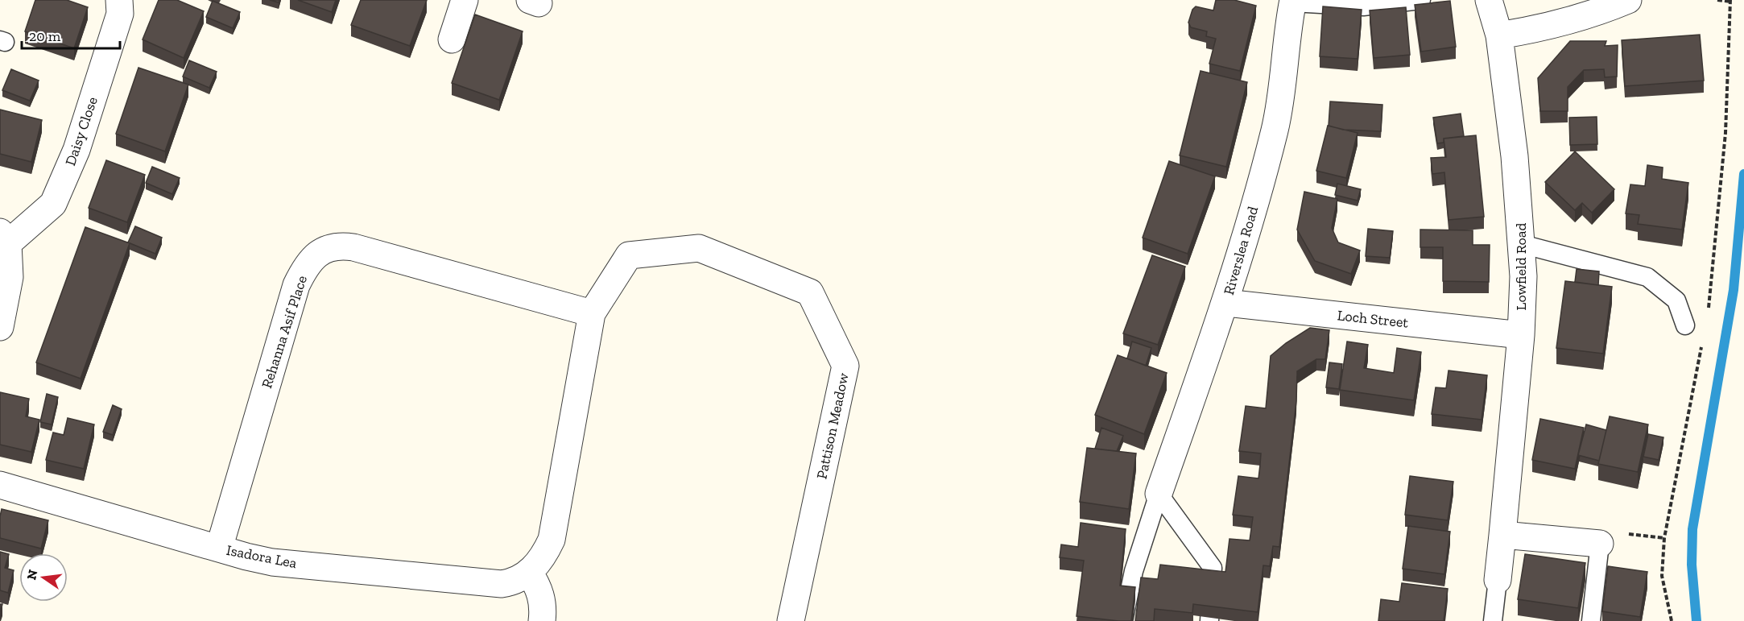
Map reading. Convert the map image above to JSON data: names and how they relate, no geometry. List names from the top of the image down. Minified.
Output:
{"streets":{"street":["Daisy Close","Riverslea Road","Lowfield Road","Loch Street","Rehanna Asif Place","Pattison Meadow","Isadora Lea"]},"crossings":[["Riverslea Road","Loch Street"],["Lowfield Road","Loch Street"],["Rehanna Asif Place","Pattison Meadow"],["Rehanna Asif Place","Isadora Lea"],["Pattison Meadow","Isadora Lea"]],"scale_bar":"20 m","north":"left"}
